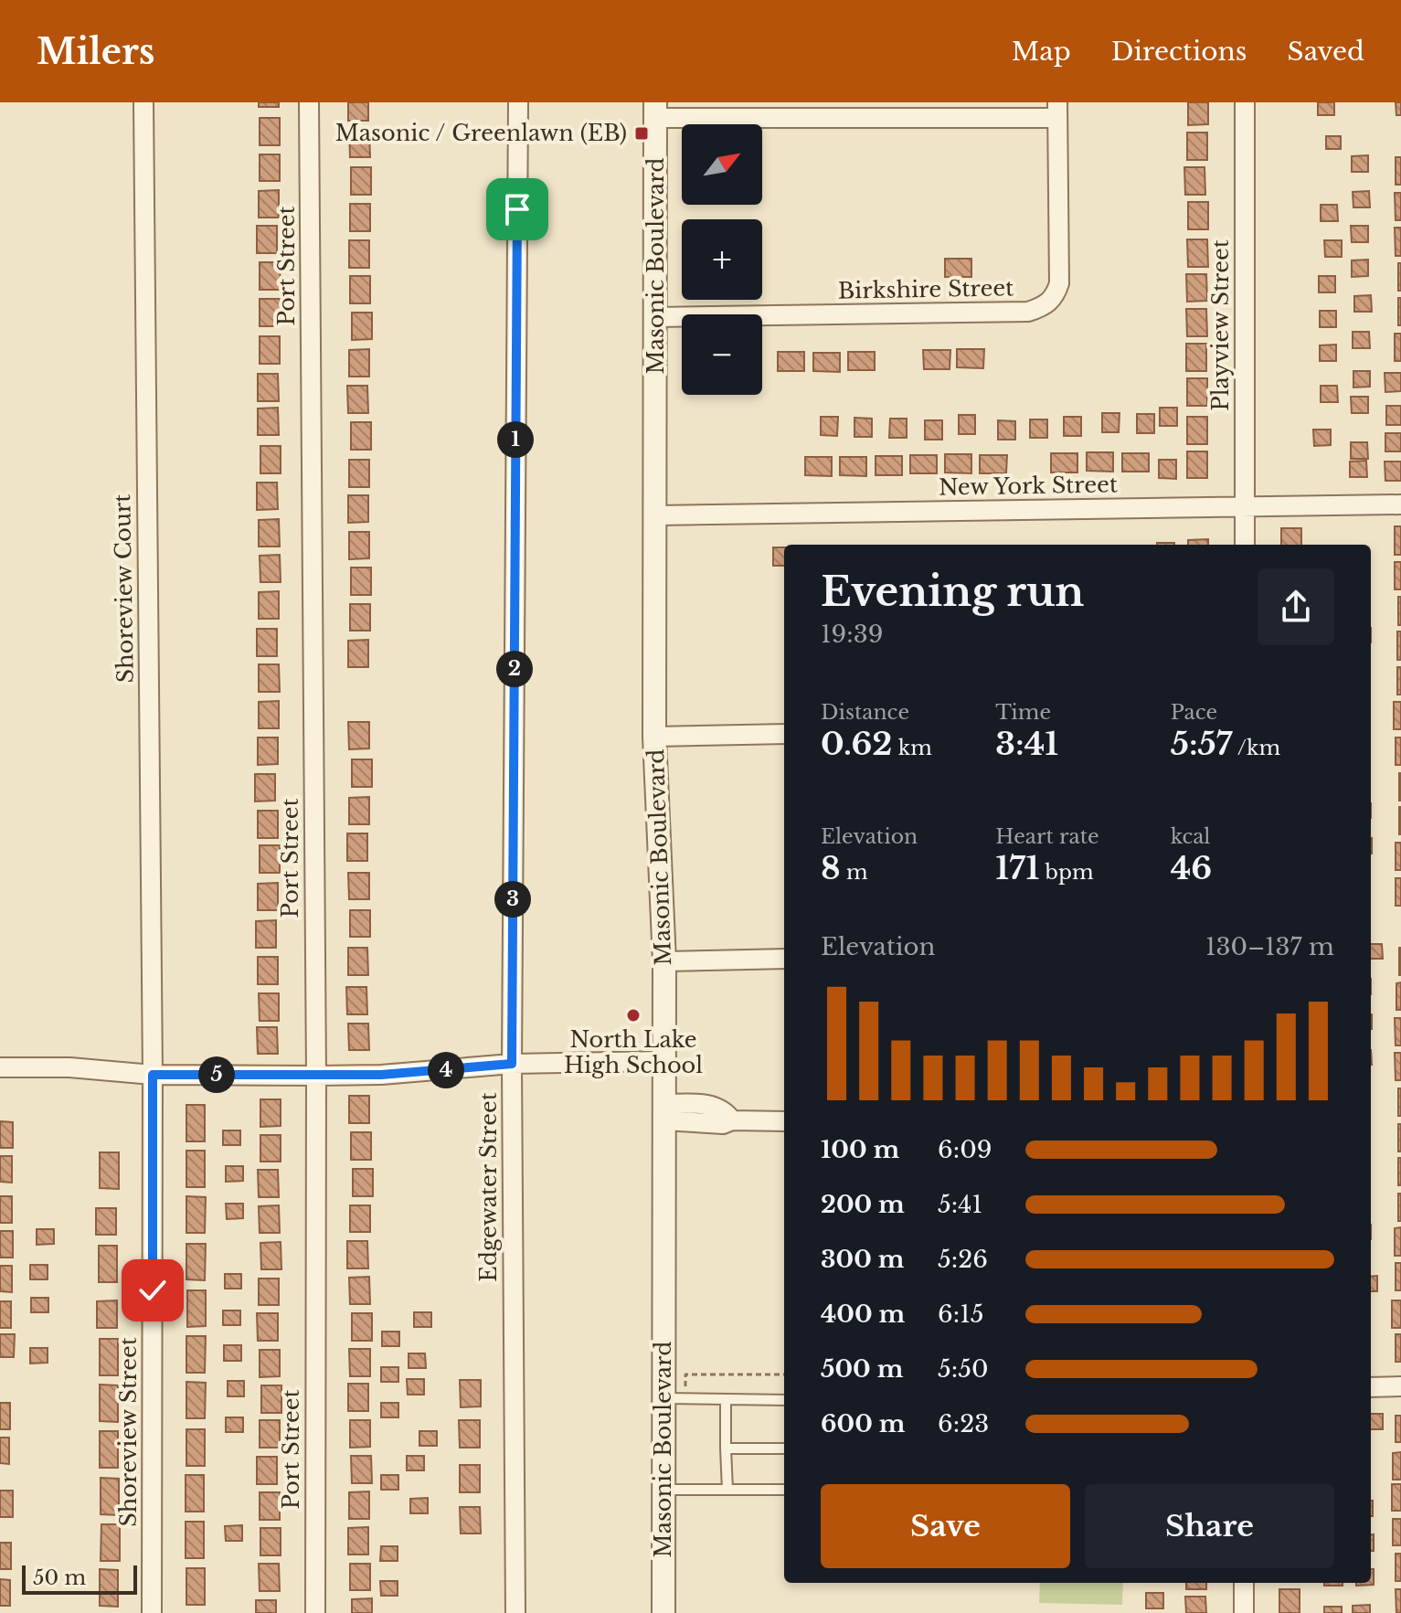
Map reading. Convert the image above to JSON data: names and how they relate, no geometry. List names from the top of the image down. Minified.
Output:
{"streets":{"street":["Port Street","Masonic Boulevard","Birkshire Street","Playview Street","New York Street","Shoreview Court","Edgewater Street","Shoreview Street"]},"crossings":[["Masonic Boulevard","Birkshire Street"],["Masonic Boulevard","New York Street"],["Playview Street","New York Street"],["Shoreview Court","Shoreview Street"]],"places":{"transit":["Masonic / Greenlawn (EB)"],"other":["North Lake High School"]},"scale_bar":"50 m","north":"top right","page":{"header":"Milers","nav":["Map","Directions","Saved"],"map_buttons":["+","−"],"pins":["1","2","3","4","5"],"heading":["Evening run","19:39"],"stats":[["Distance","0.62 km"],["Time","3:41"],["Pace","5:57 /km"],["Elevation","8 m"],["Heart rate","171 bpm"],["kcal","46"]],"chart":["Elevation","130–137 m"],"list":[{"name":"100 m","note":"6:09"},{"name":"200 m","note":"5:41"},{"name":"300 m","note":"5:26"},{"name":"400 m","note":"6:15"},{"name":"500 m","note":"5:50"},{"name":"600 m","note":"6:23"}],"buttons":["Save","Share"],"scale":"50 m"}}
